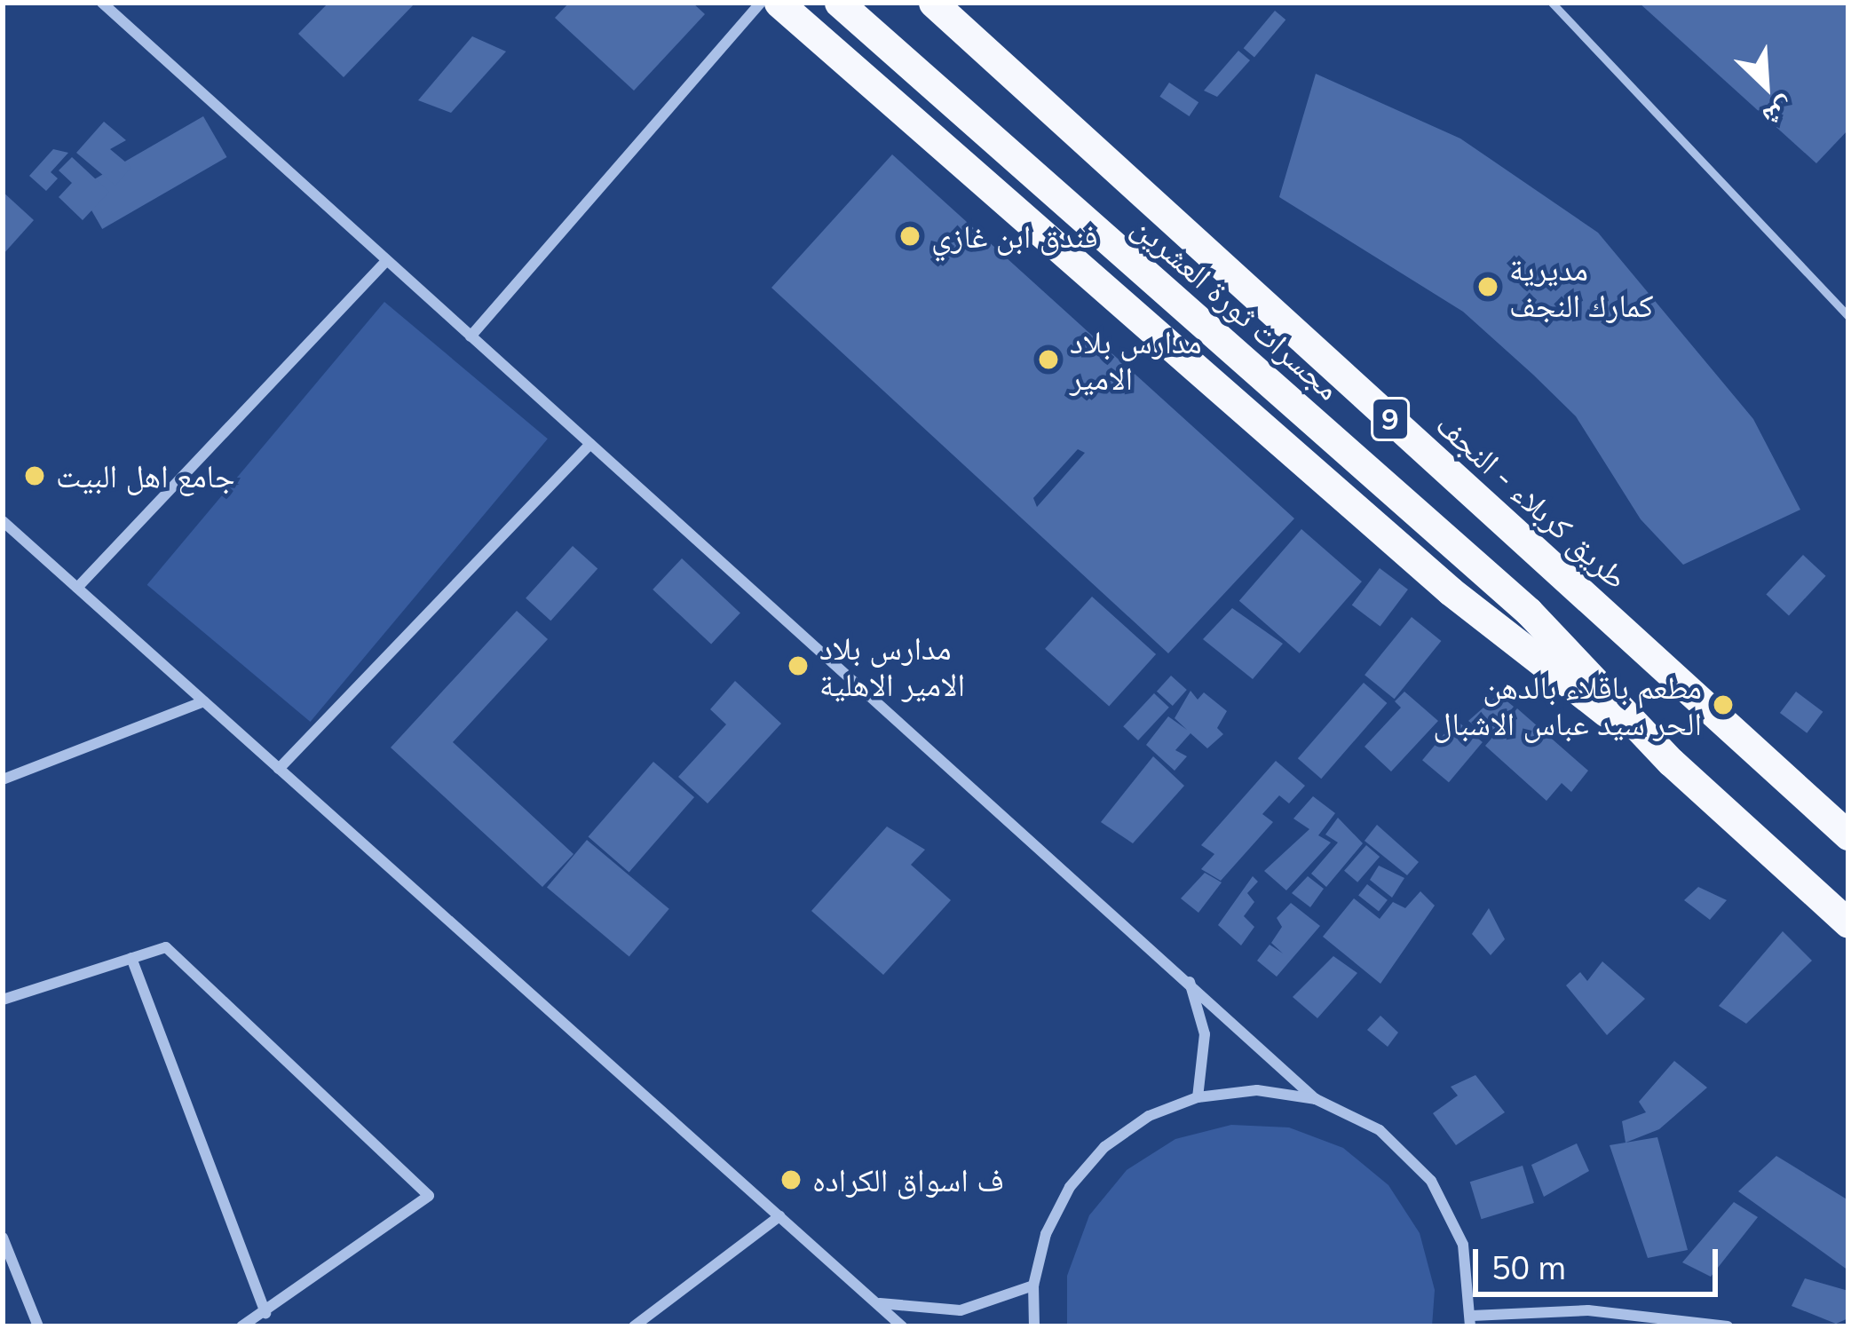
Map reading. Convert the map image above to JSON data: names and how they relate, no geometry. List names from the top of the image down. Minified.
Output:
{"streets":{"highway":["مجسرات ثورة العشرين","9","طريق کربلاء - النجف"]},"crossings":[["مجسرات ثورة العشرين","9"]],"places":["فندق ابن غازي","مديرية كمارك النجف","مدارس بلاد الامير","جامع اهل البيت","مدارس بلاد الامير الاهلية","مطعم باقلاء بالدهن الحر سيد عباس الاشبال","ف اسواق الكراده"],"scale_bar":"50 m","north":"bottom right"}
